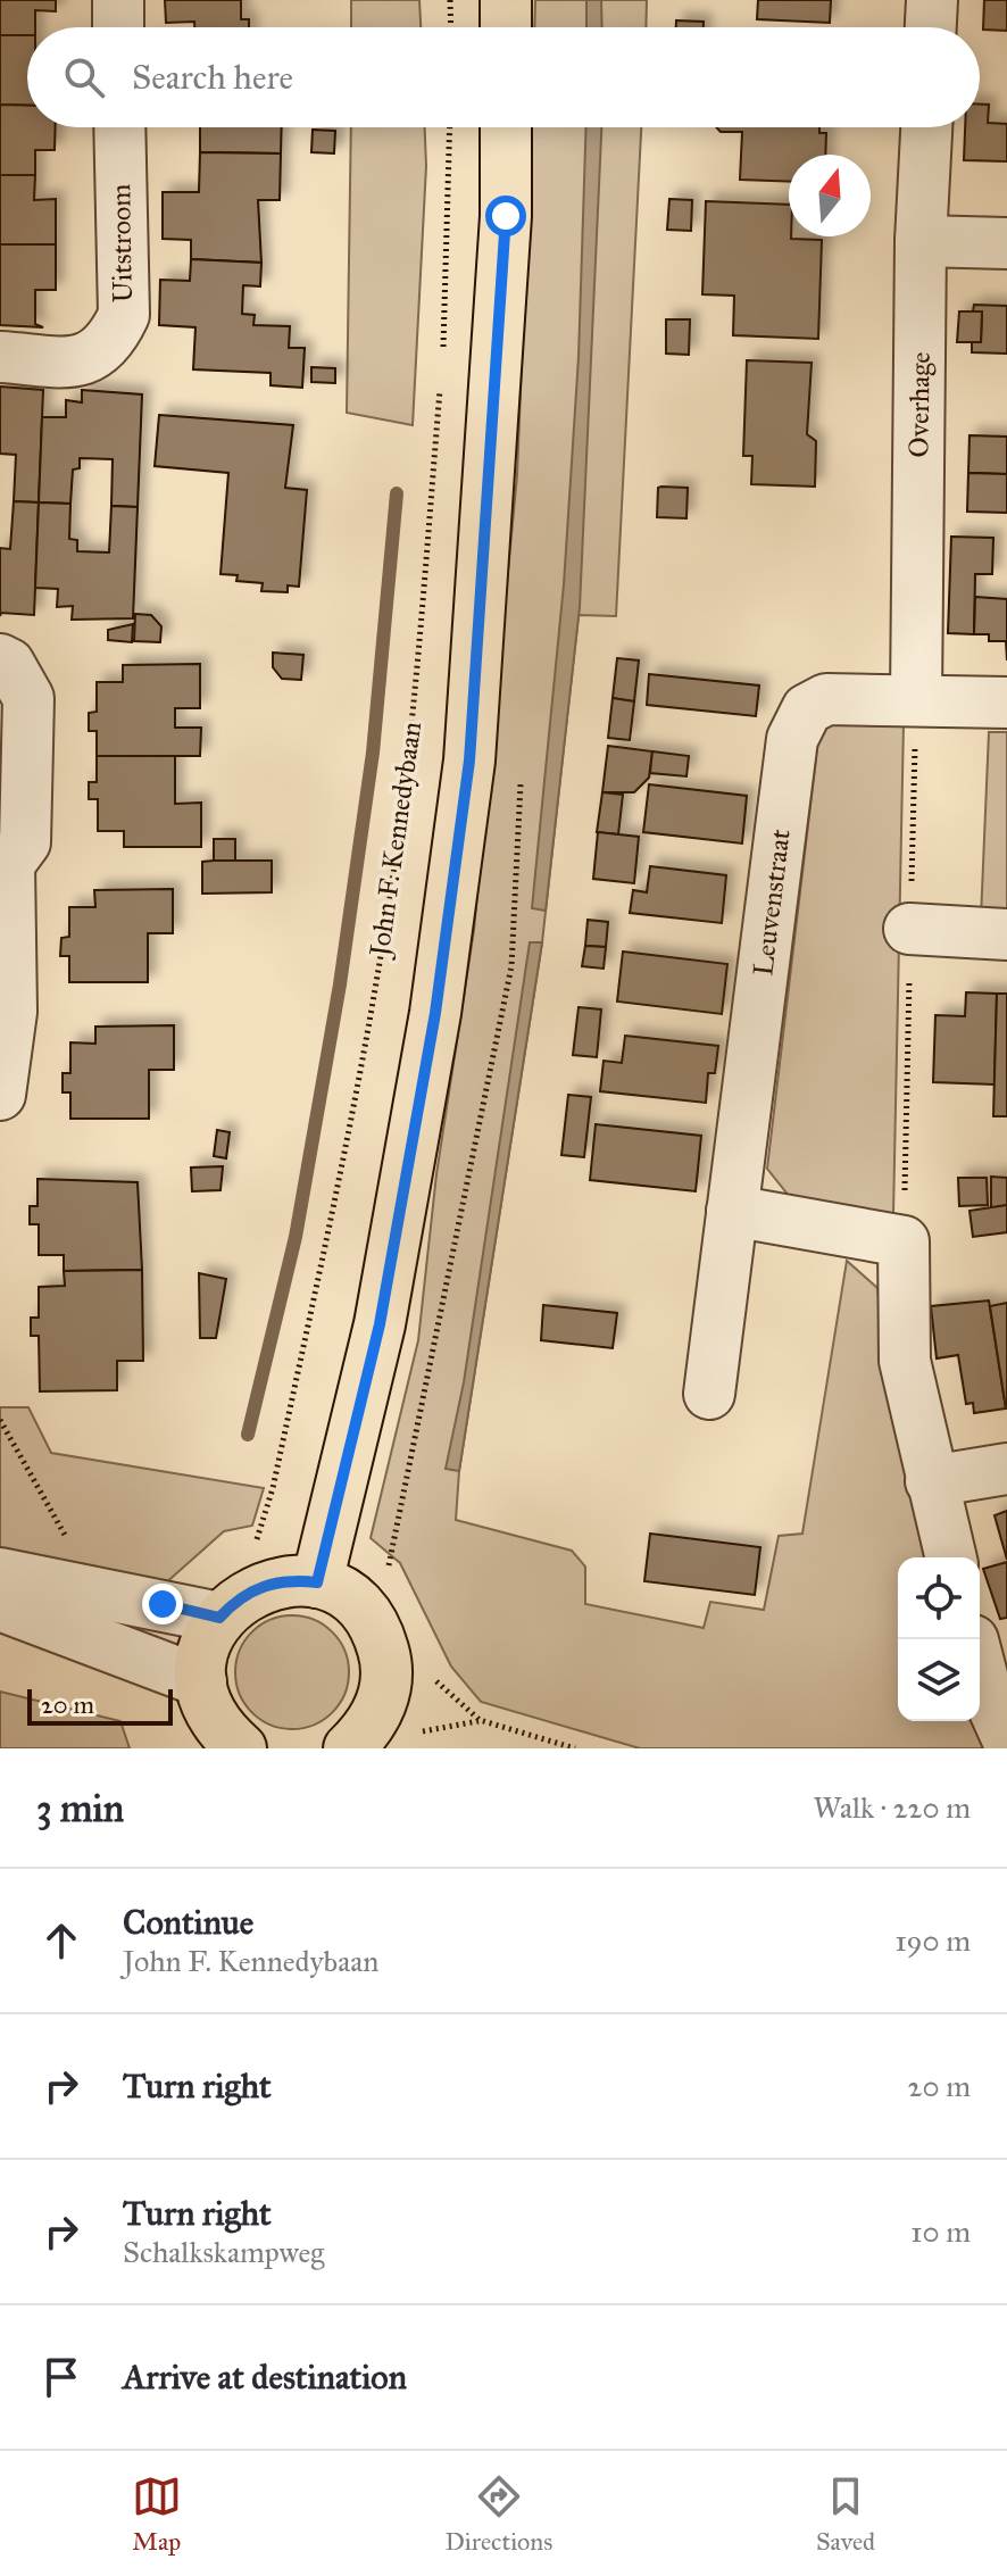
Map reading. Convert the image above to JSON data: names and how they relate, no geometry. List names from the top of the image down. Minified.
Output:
{"streets":{"street":["Uitstroom","Overhage","Leuvenstraat"],"path":["John F. Kennedybaan"]},"crossings":[["Overhage","Leuvenstraat"]],"scale_bar":"20 m","north":"top","page":{"search":"Search here","scale":"20 m","heading":["3 min","Walk · 220 m"],"list":[["Continue","John F. Kennedybaan","190 m"],["Turn right","20 m"],["Turn right","Schalkskampweg","10 m"],"Arrive at destination"],"nav":["Map","Directions","Saved"]}}
